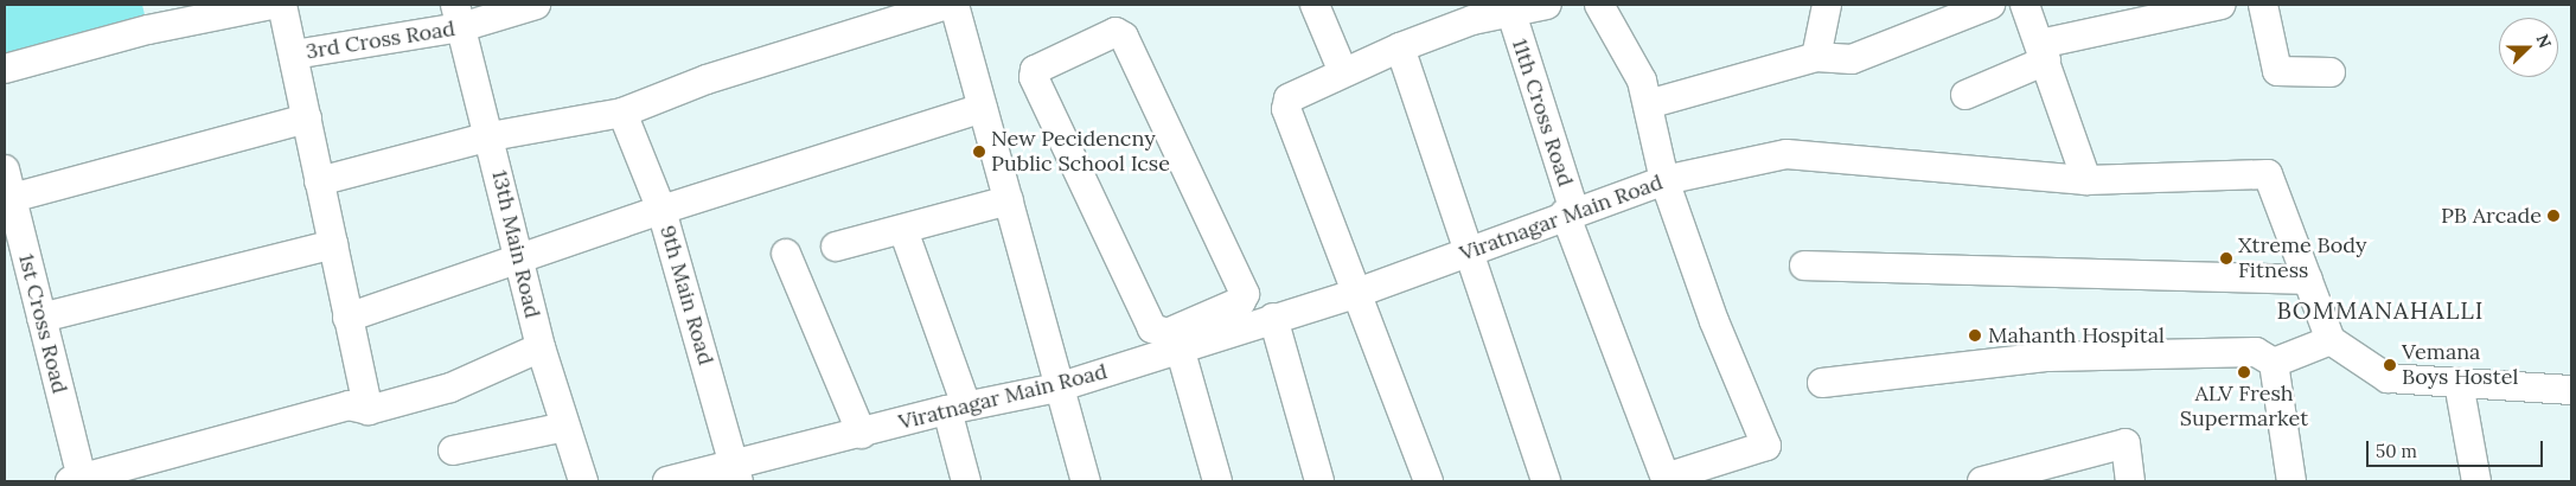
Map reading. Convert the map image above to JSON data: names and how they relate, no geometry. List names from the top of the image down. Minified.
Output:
{"streets":{"street":["3rd Cross Road","11th Cross Road","Viratnagar Main Road","13th Main Road","9th Main Road","1st Cross Road"]},"crossings":[["3rd Cross Road","13th Main Road"],["11th Cross Road","Viratnagar Main Road"],["Viratnagar Main Road","9th Main Road"]],"districts":["BOMMANAHALLI"],"places":["New Pecidencny Public School Icse","PB Arcade","Xtreme Body Fitness","Mahanth Hospital","Vemana Boys Hostel","ALV Fresh Supermarket"],"scale_bar":"50 m","north":"right"}
